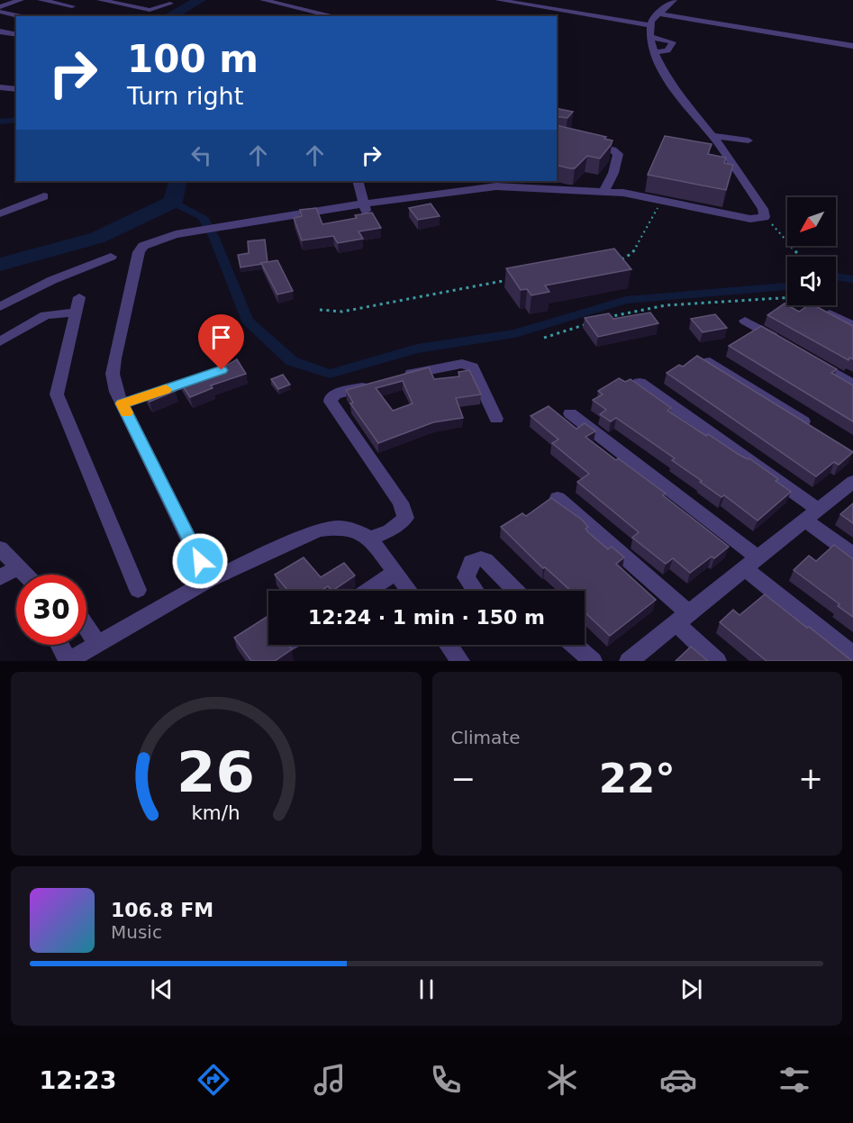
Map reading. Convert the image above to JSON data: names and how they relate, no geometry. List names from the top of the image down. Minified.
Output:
{"north":"bottom left","page":{"turn":["100 m","Turn right"],"limit":"30","trip":"12:24 · 1 min · 150 m","tile":"Climate","heat":["−","22°","+"],"song":["106.8 FM","Music"],"tabs":"12:23","gauge":["26","km/h"]}}
